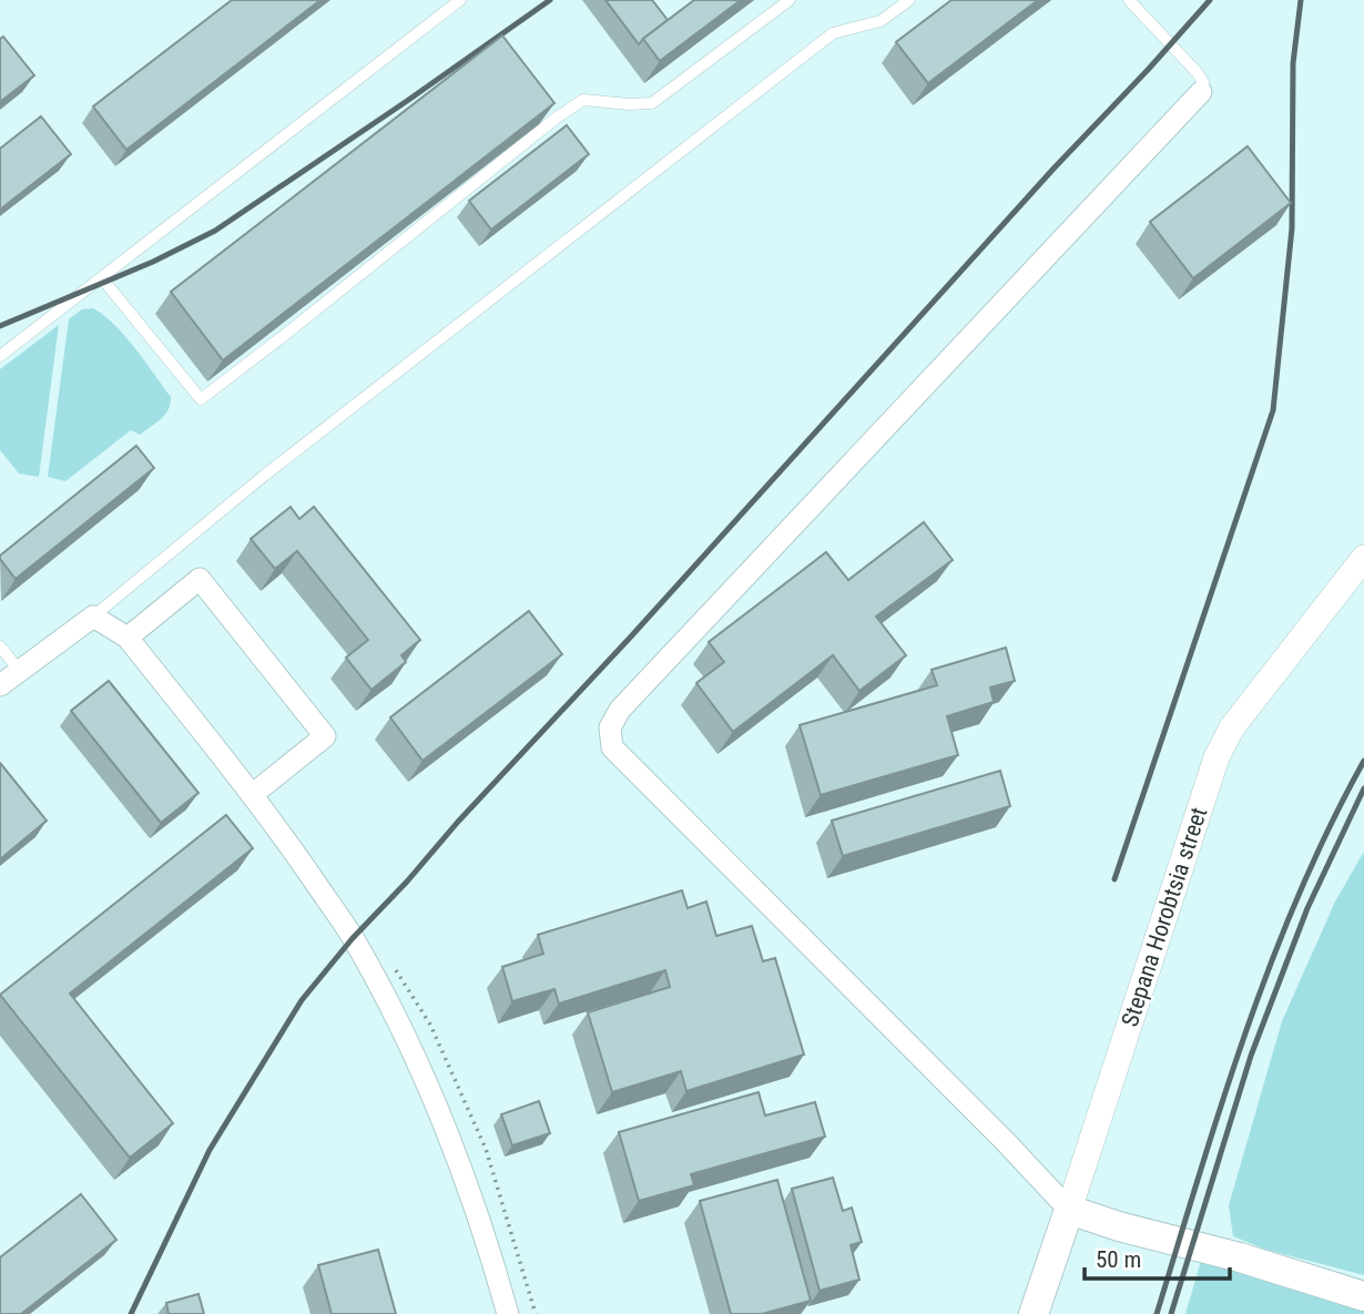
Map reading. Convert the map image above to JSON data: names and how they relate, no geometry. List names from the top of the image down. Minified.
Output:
{"streets":{"main road":["Stepana Horobtsia street"]},"scale_bar":"50 m"}
